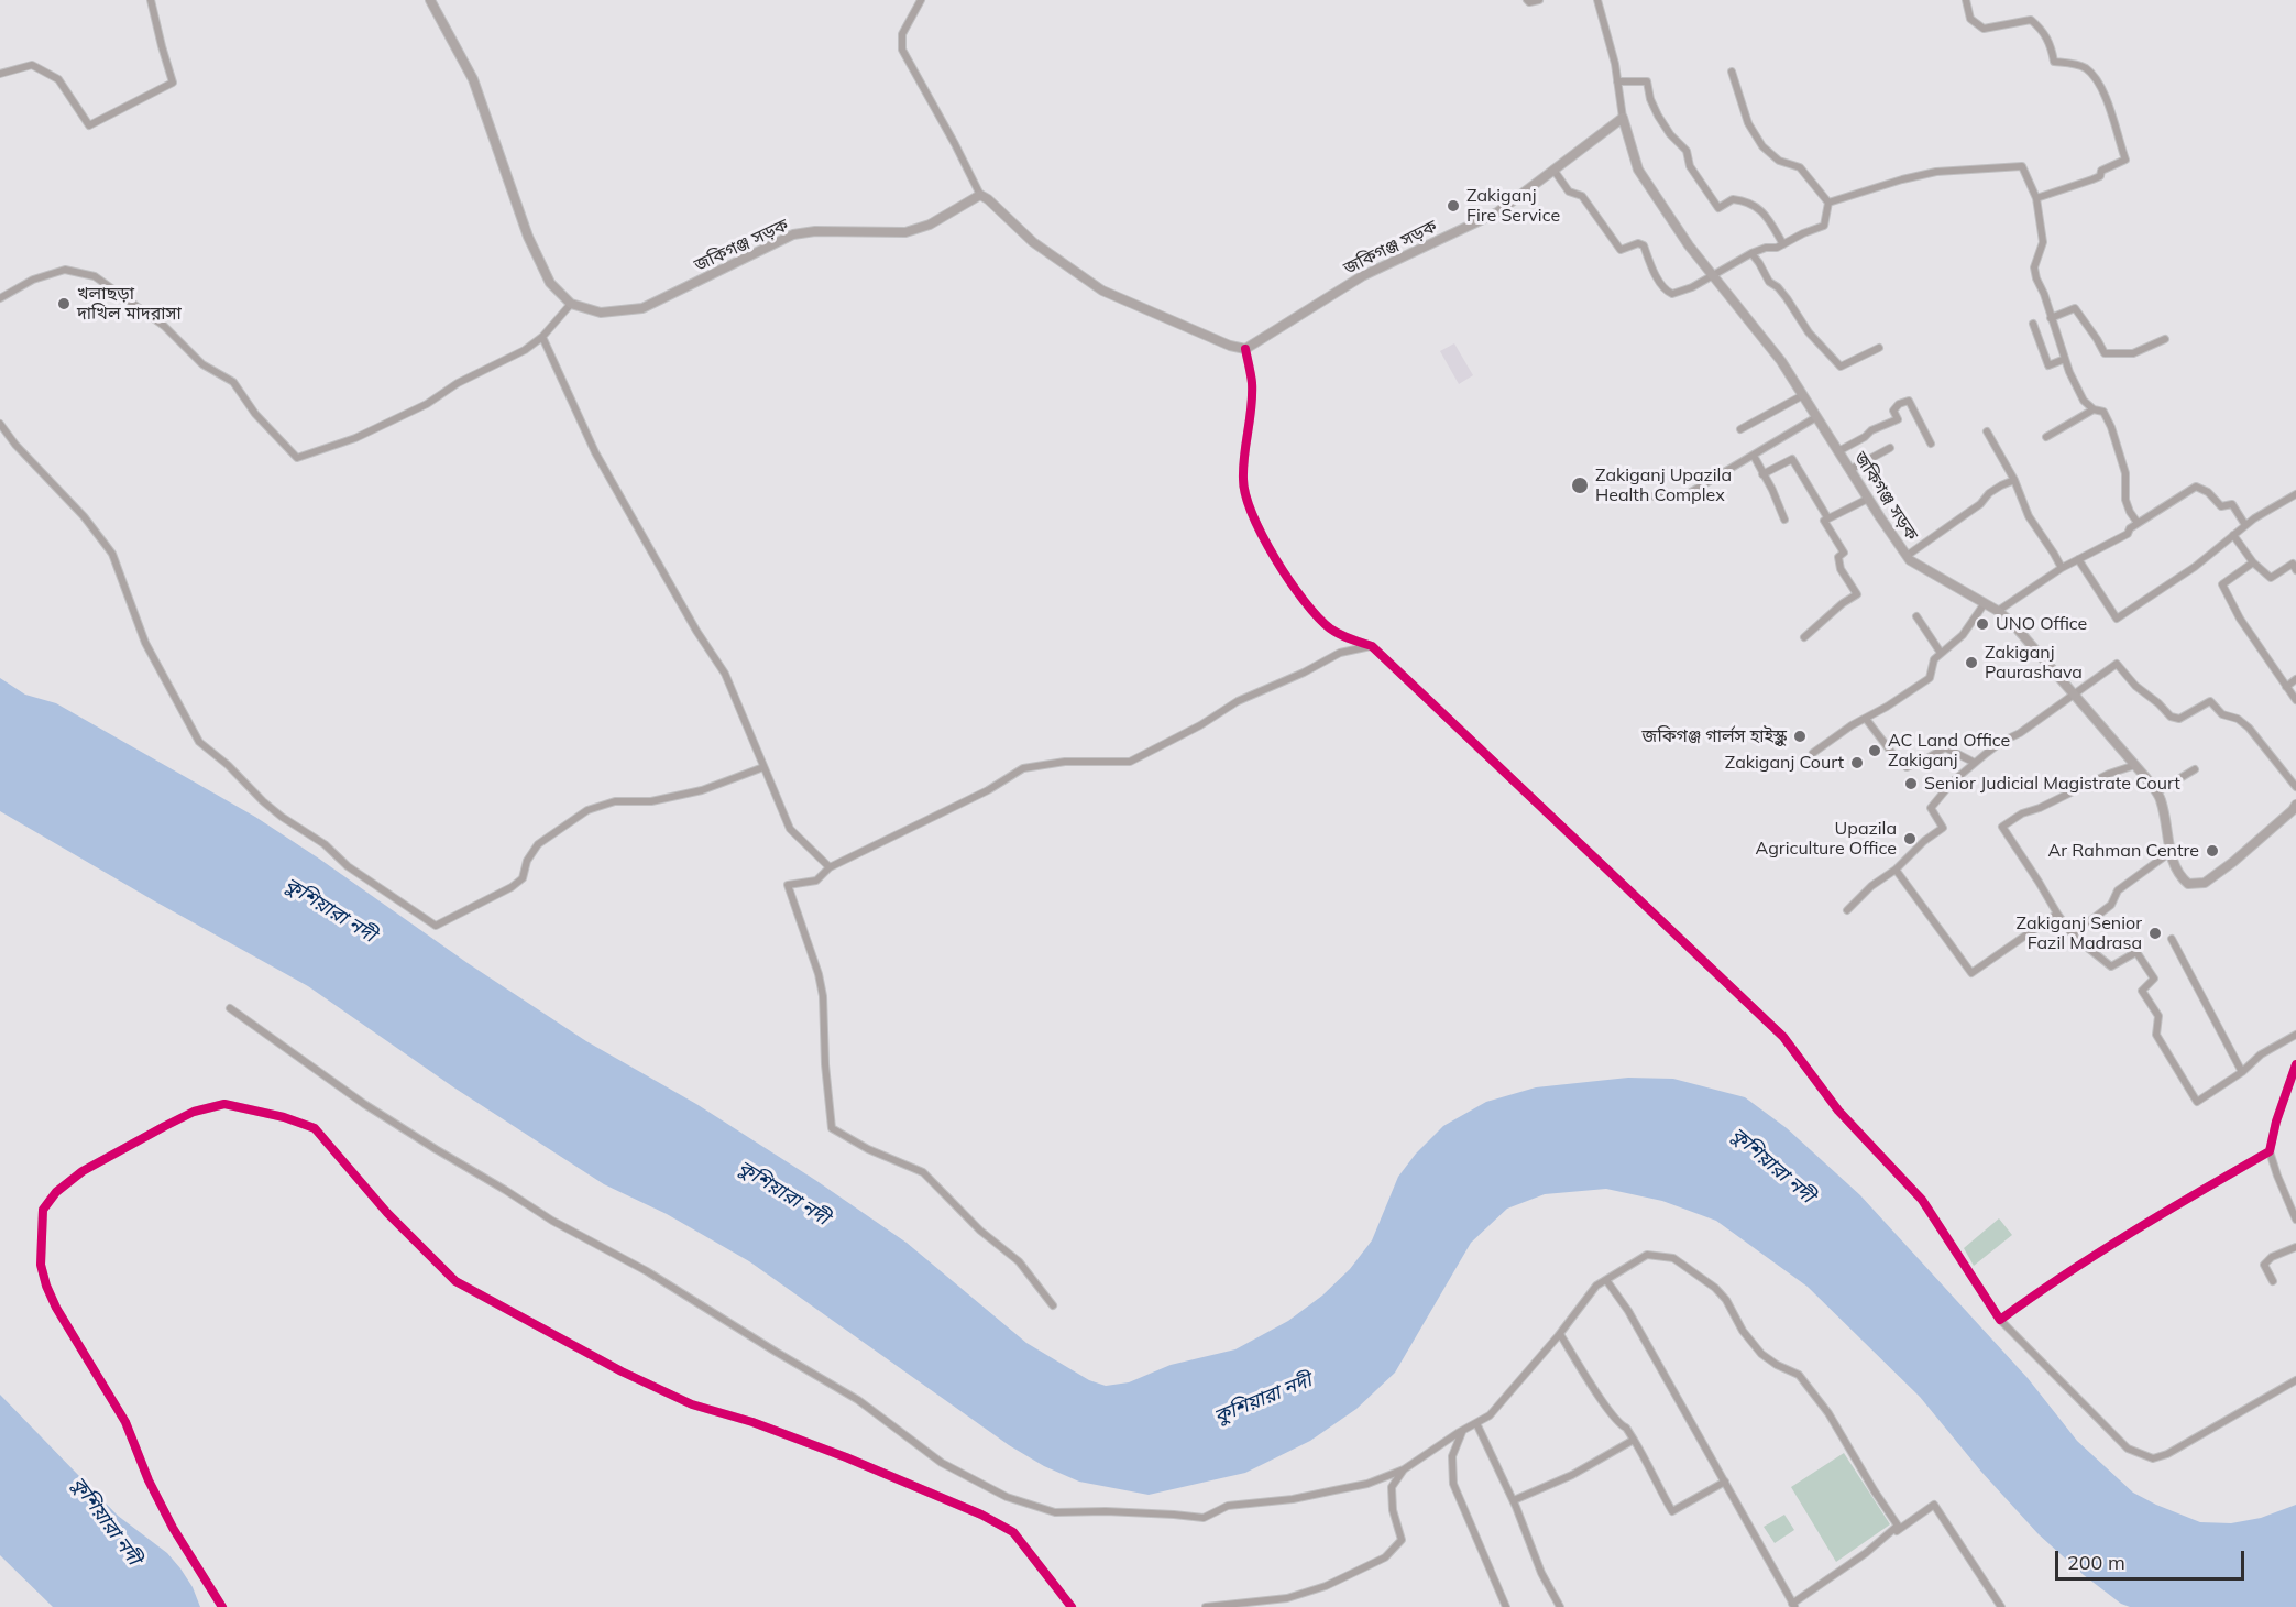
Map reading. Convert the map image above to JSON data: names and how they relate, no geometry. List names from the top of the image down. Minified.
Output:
{"streets":{"main road":["জকিগঞ্জ সড়ক"]},"water":["কুশিয়ারা নদী"],"places":["Zakiganj Fire Service","খলাছড়া দাখিল মাদরাসা","Zakiganj Upazila Health Complex","UNO Office","Zakiganj Paurashava","জকিগঞ্জ গার্লস হাইস্কুল","AC Land Office Zakiganj","Zakiganj Court","Senior Judicial Magistrate Court","Upazila Agriculture Office","Ar Rahman Centre","Zakiganj Senior Fazil Madrasa"],"scale_bar":"200 m"}
